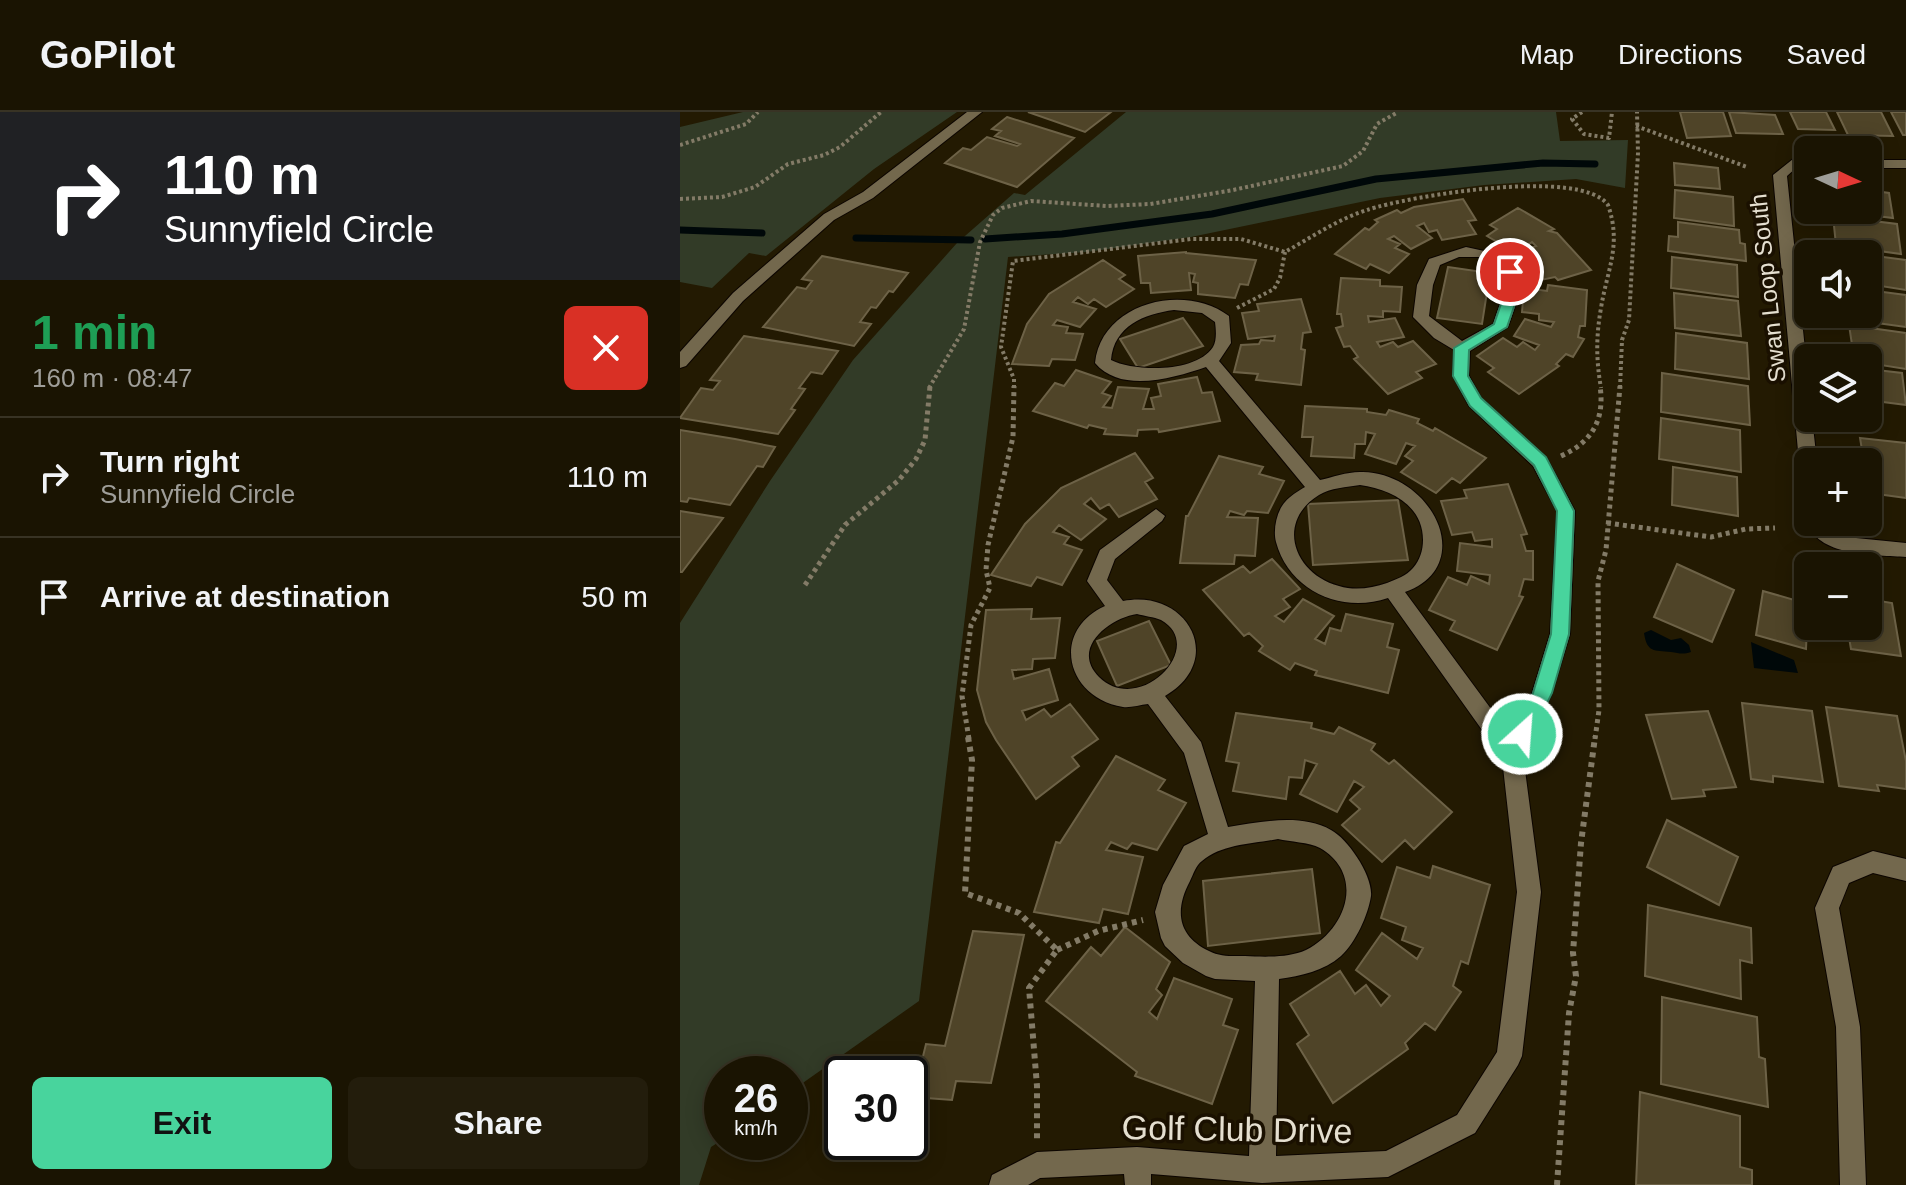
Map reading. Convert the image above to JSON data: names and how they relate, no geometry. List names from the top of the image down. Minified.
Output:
{"streets":{"street":["Swan Loop South","Golf Club Drive"]},"north":"right","page":{"header":"GoPilot","nav":["Map","Directions","Saved"],"turn":["110 m","Sunnyfield Circle"],"map_buttons":["+","−"],"heading":["1 min","160 m · 08:47"],"list":[{"name":"Turn right","note":"Sunnyfield Circle","value":"110 m"},{"name":"Arrive at destination","value":"50 m"}],"speed":"26 km/h","limit":"30","buttons":["Exit","Share"]}}
